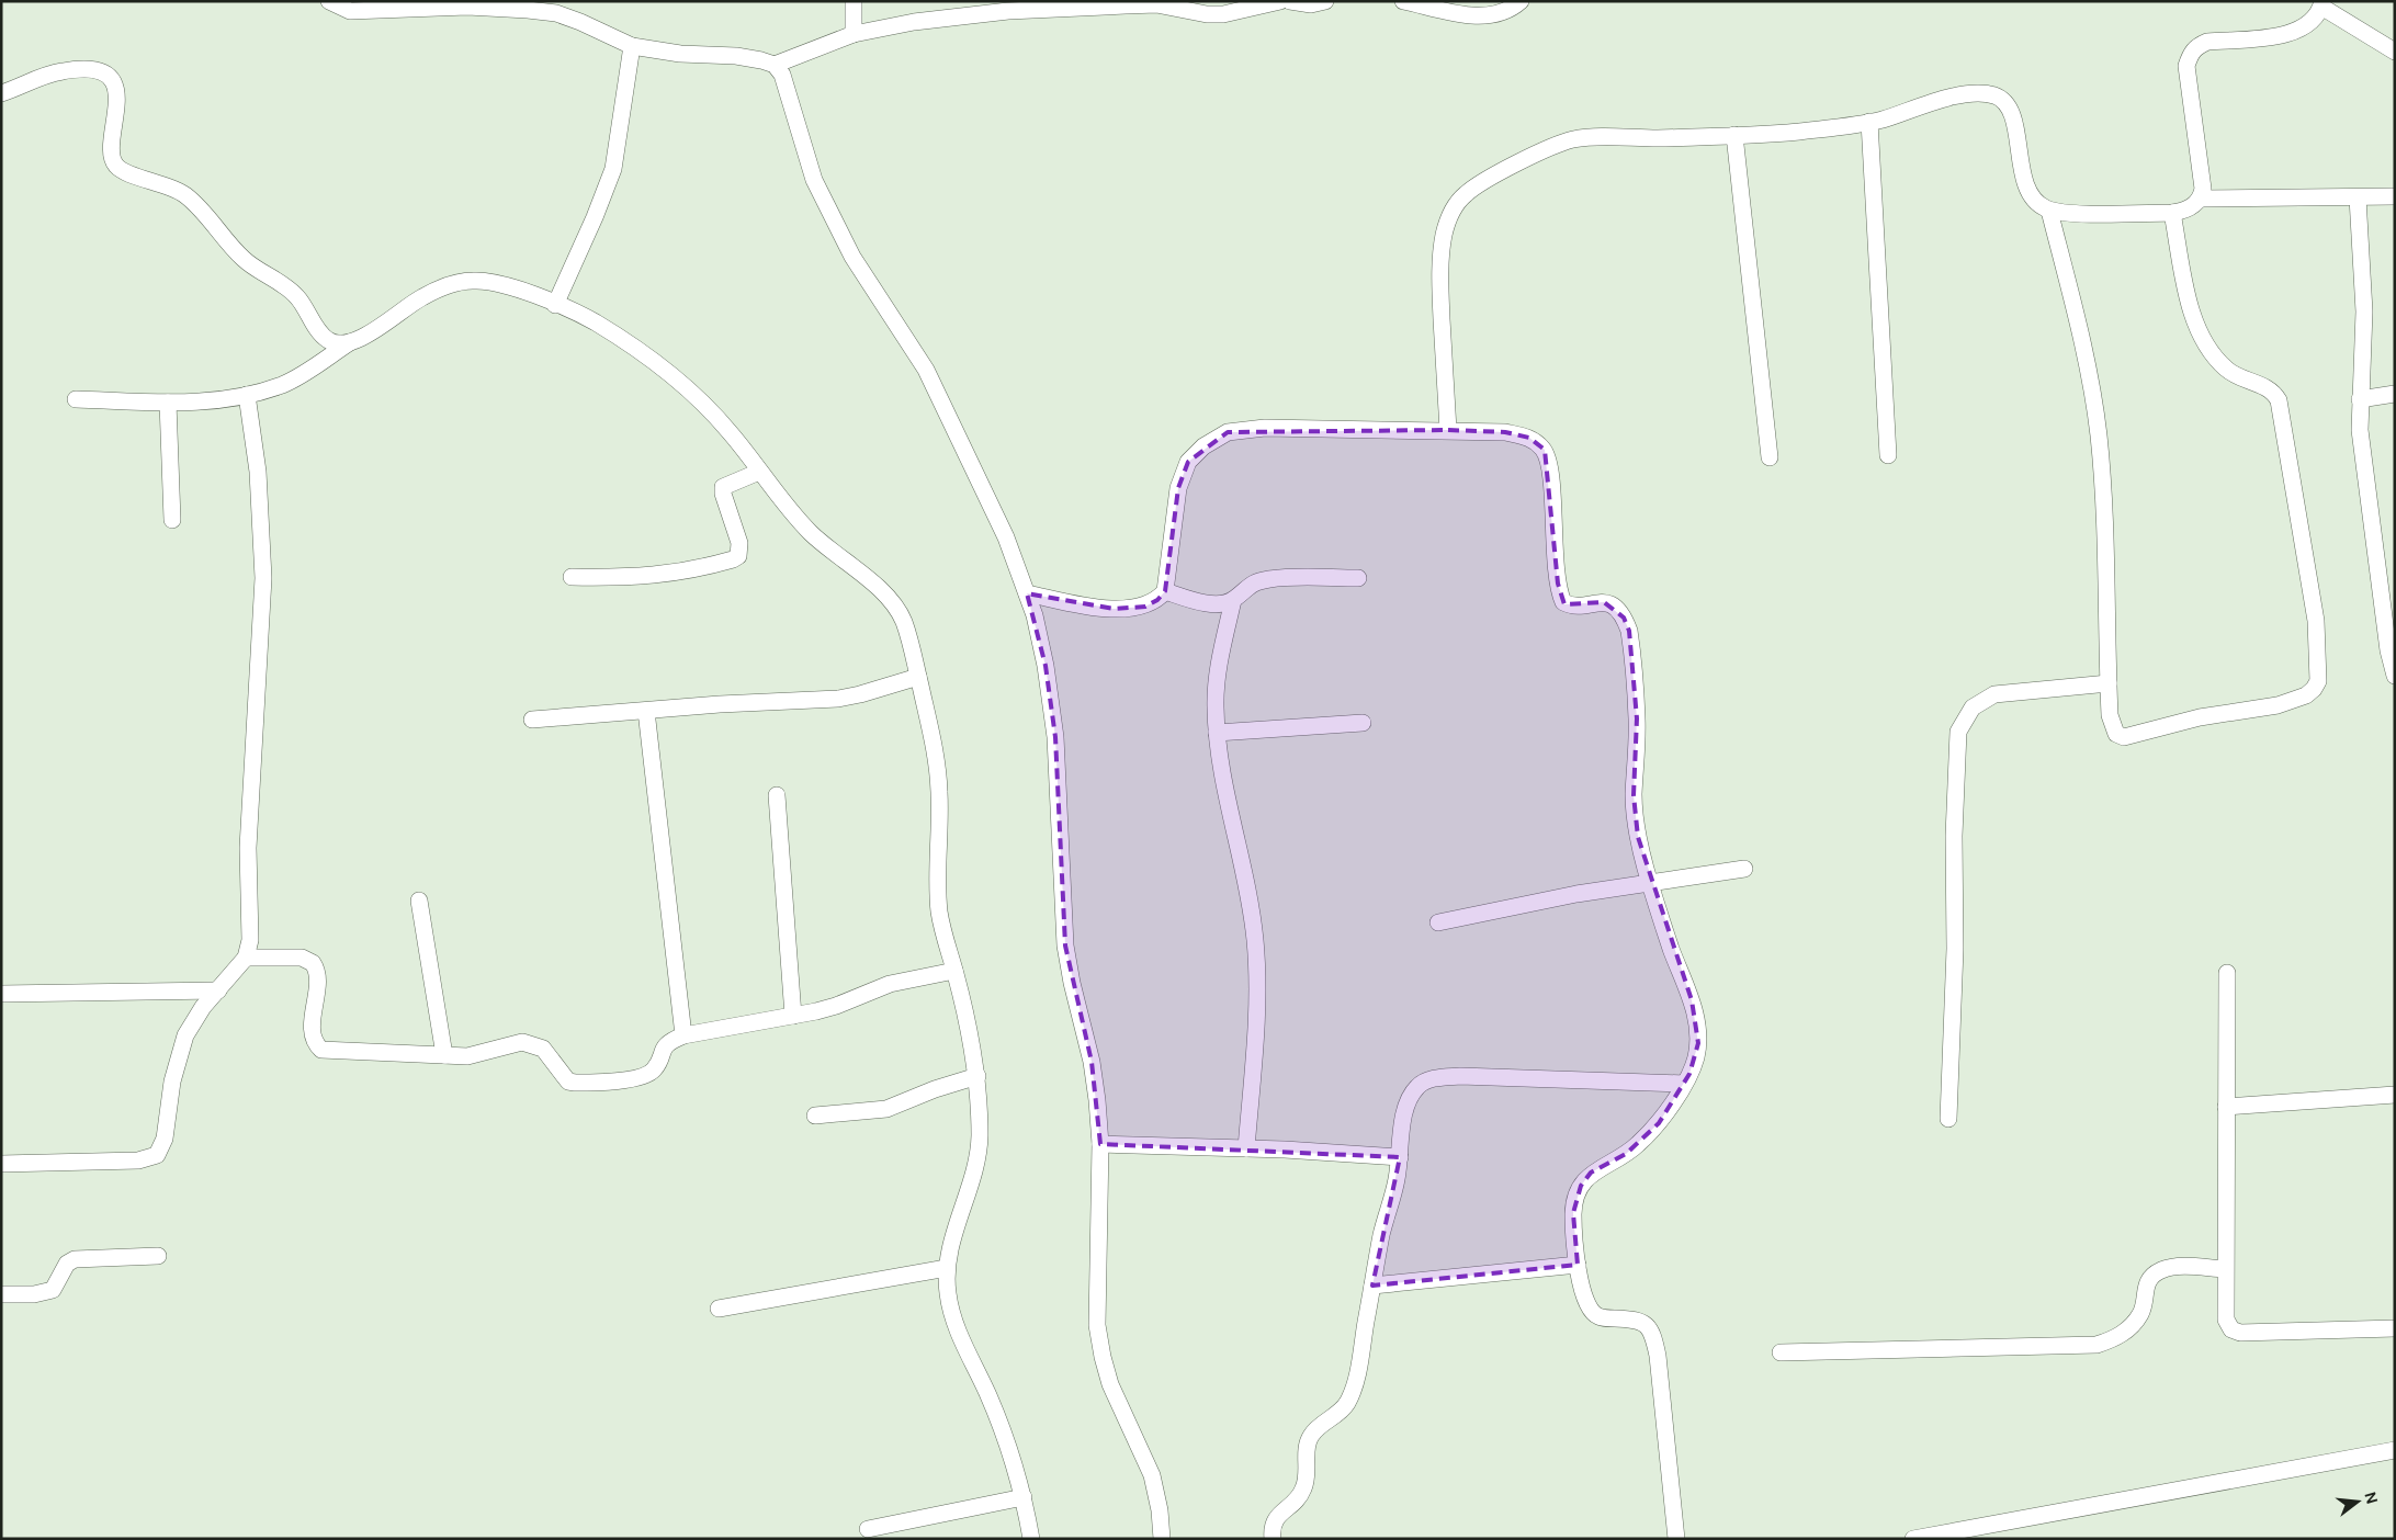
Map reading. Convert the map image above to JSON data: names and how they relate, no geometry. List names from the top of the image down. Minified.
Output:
{"north":"right"}
